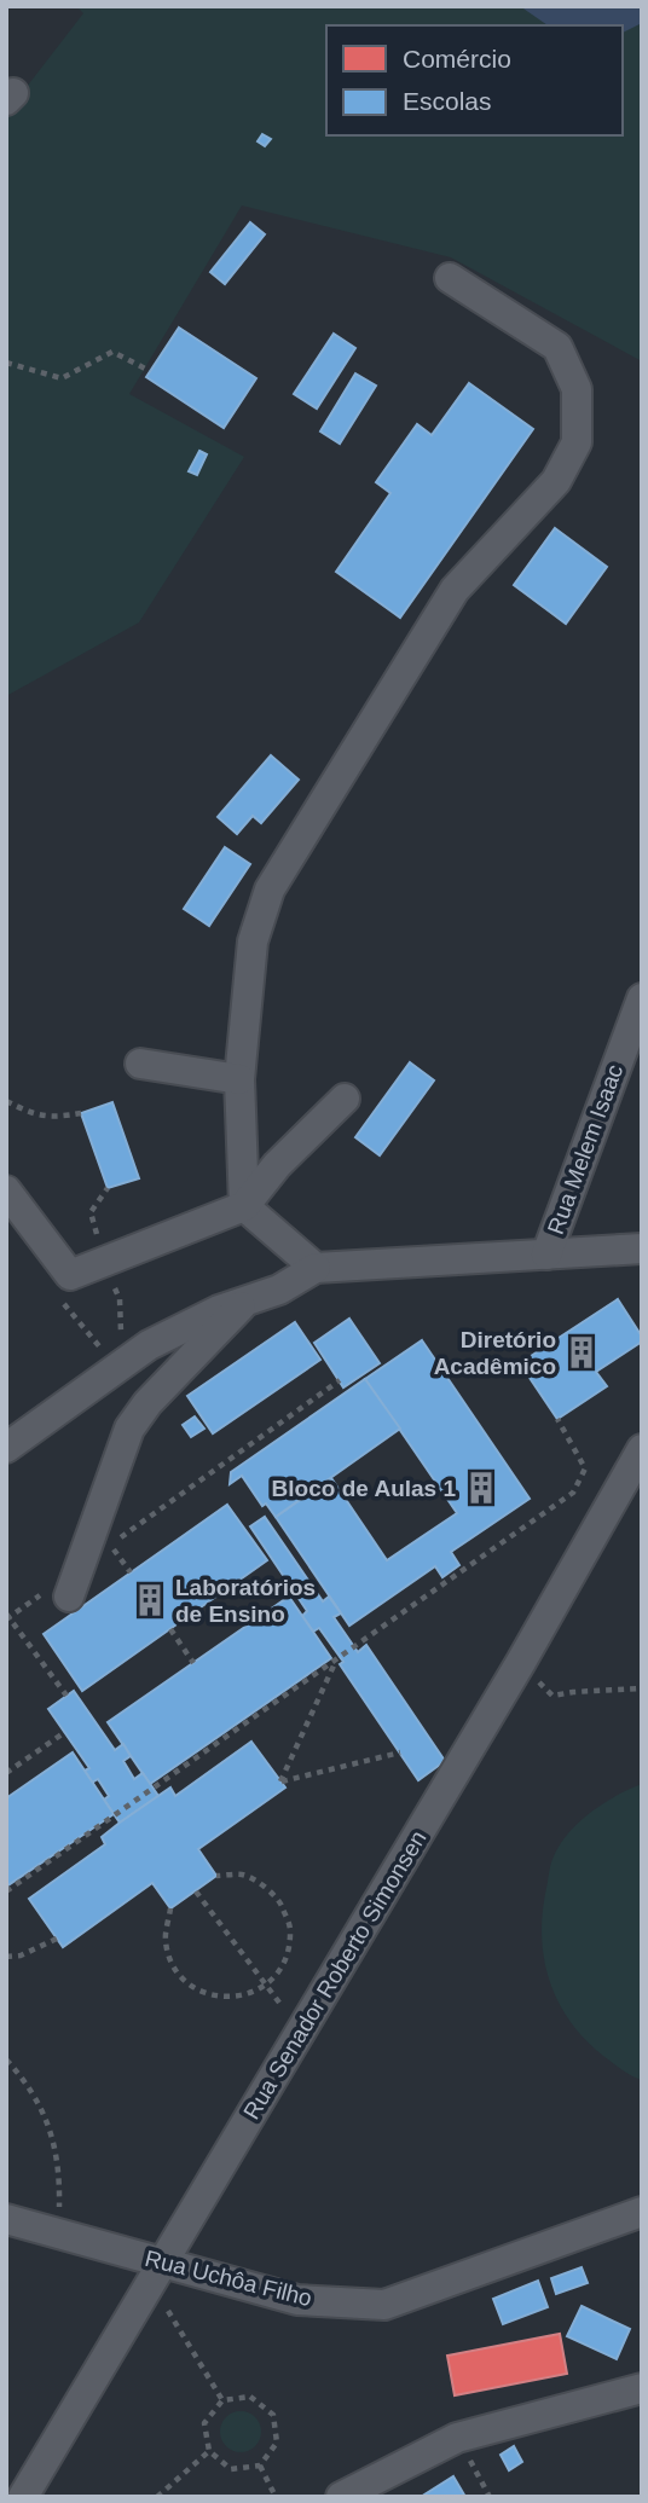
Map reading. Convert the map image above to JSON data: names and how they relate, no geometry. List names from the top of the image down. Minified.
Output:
{"streets":{"street":["Rua Melem Isaac","Rua Senador Roberto Simonsen","Rua Uchôa Filho"]},"crossings":[["Rua Senador Roberto Simonsen","Rua Uchôa Filho"]],"places":{"building":["Diretório Acadêmico","Bloco de Aulas 1","Laboratórios de Ensino"]},"legend":["Comércio","Escolas"]}
